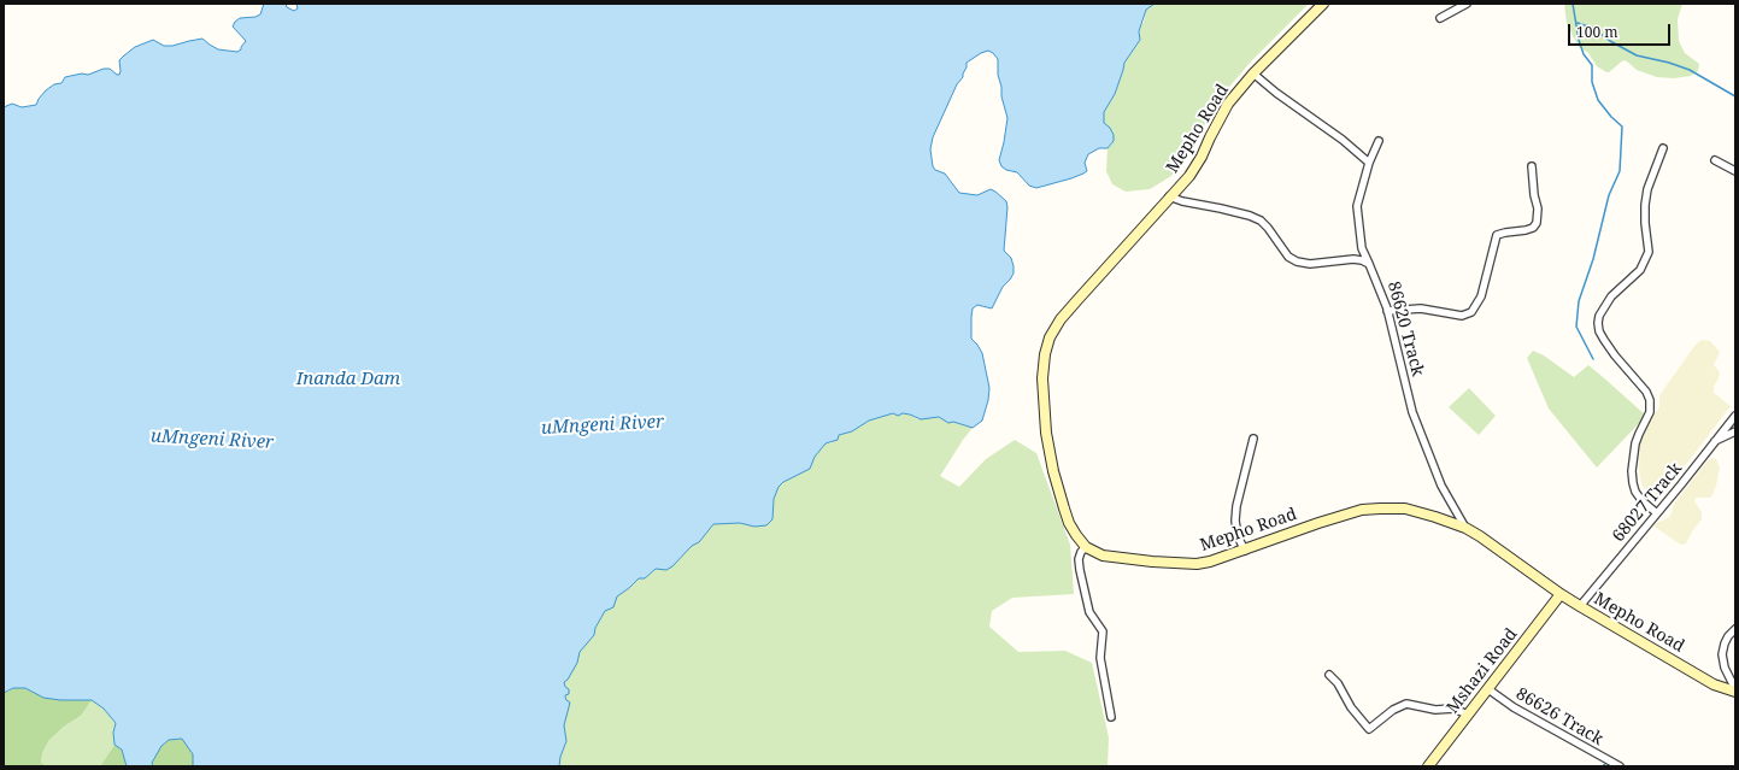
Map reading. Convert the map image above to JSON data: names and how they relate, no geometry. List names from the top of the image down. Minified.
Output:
{"streets":{"street":["Mepho Road","86620 Track","68027 Track","Mshazi Road","86626 Track"]},"crossings":[["Mepho Road","86620 Track"],["Mepho Road","68027 Track"],["Mepho Road","Mshazi Road"],["Mshazi Road","86626 Track"]],"water":["Inanda Dam","uMngeni River"],"scale_bar":"100 m"}
